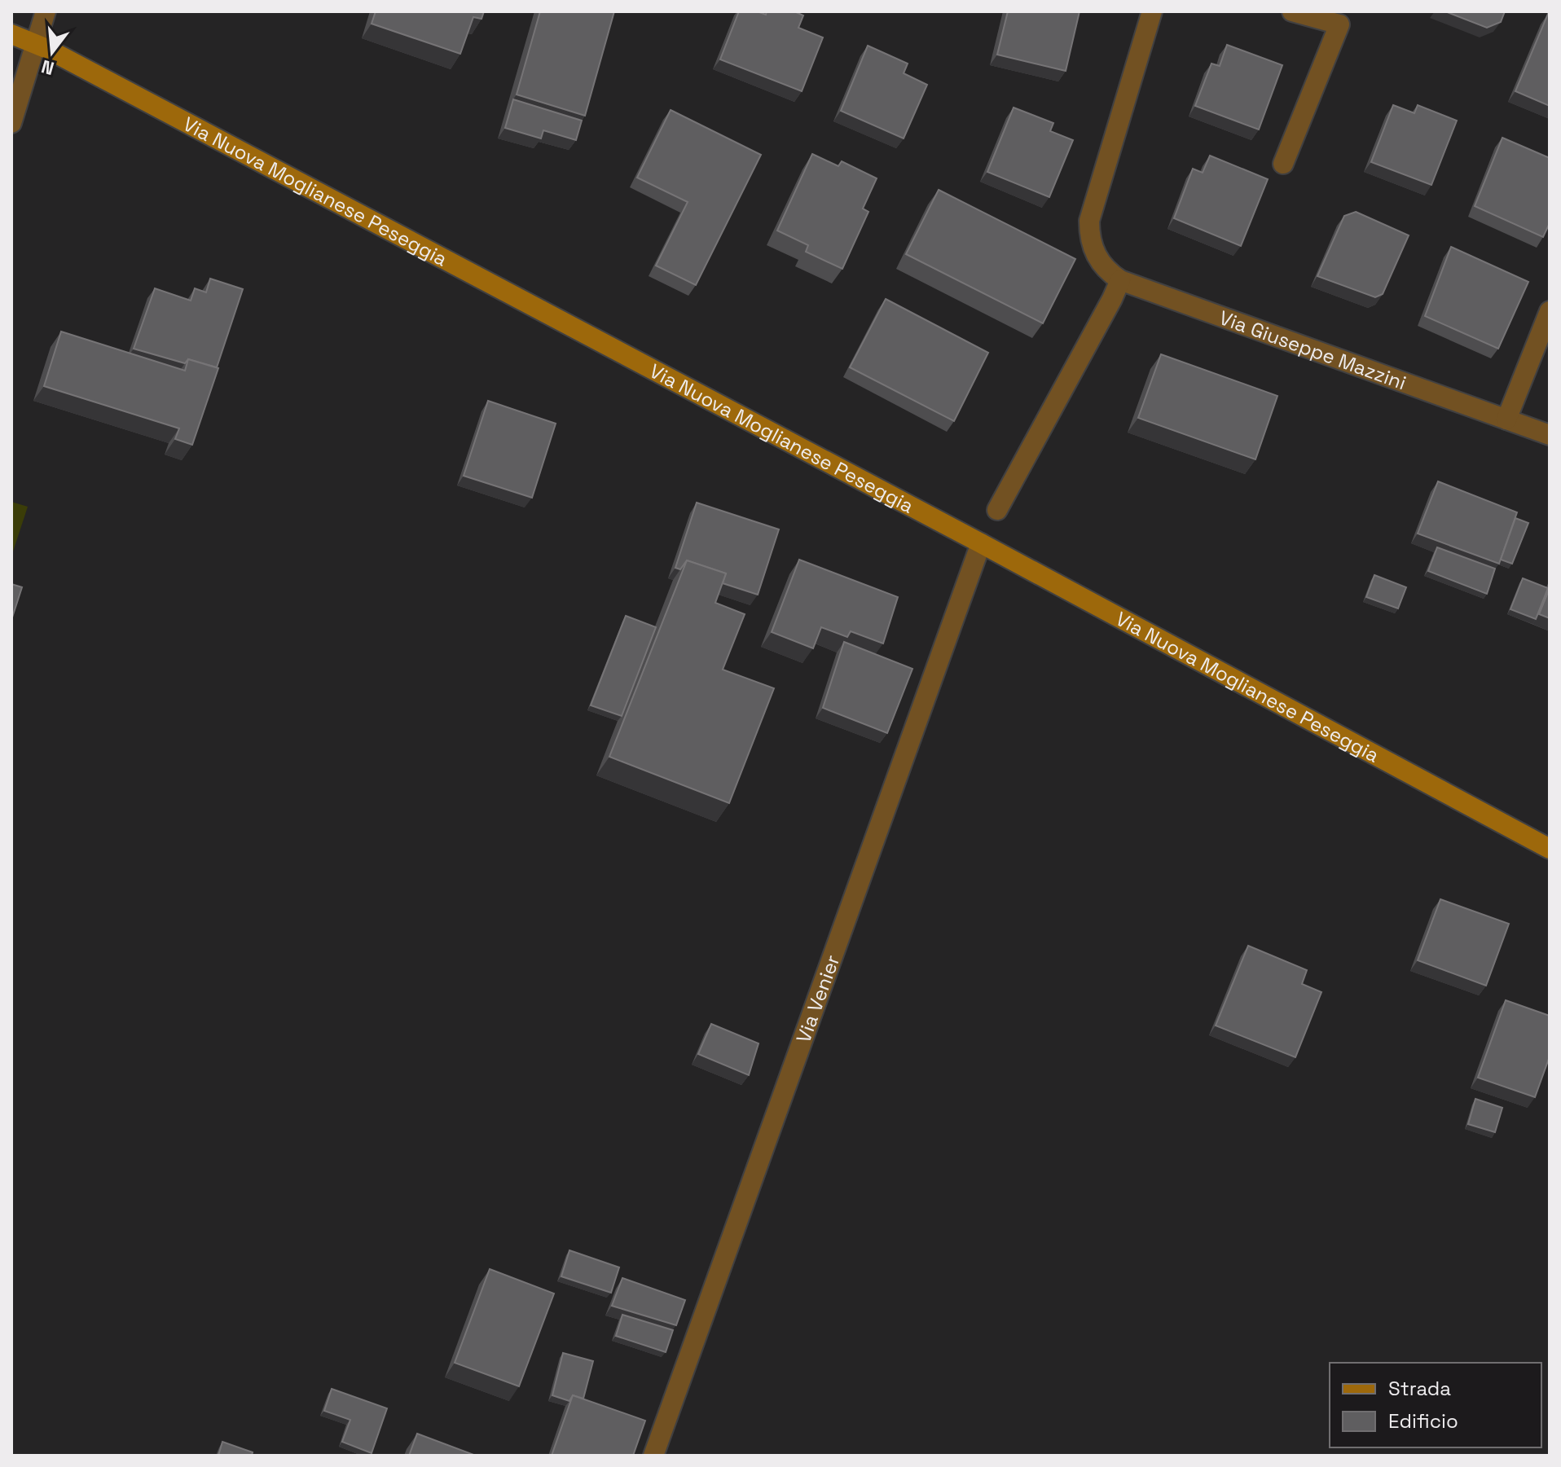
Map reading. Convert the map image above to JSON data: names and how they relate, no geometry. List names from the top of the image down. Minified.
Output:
{"streets":{"main road":["Via Nuova Moglianese Peseggia"],"street":["Via Giuseppe Mazzini","Via Venier"]},"crossings":[["Via Nuova Moglianese Peseggia","Via Venier"]],"legend":["Strada","Edificio"],"north":"bottom"}
